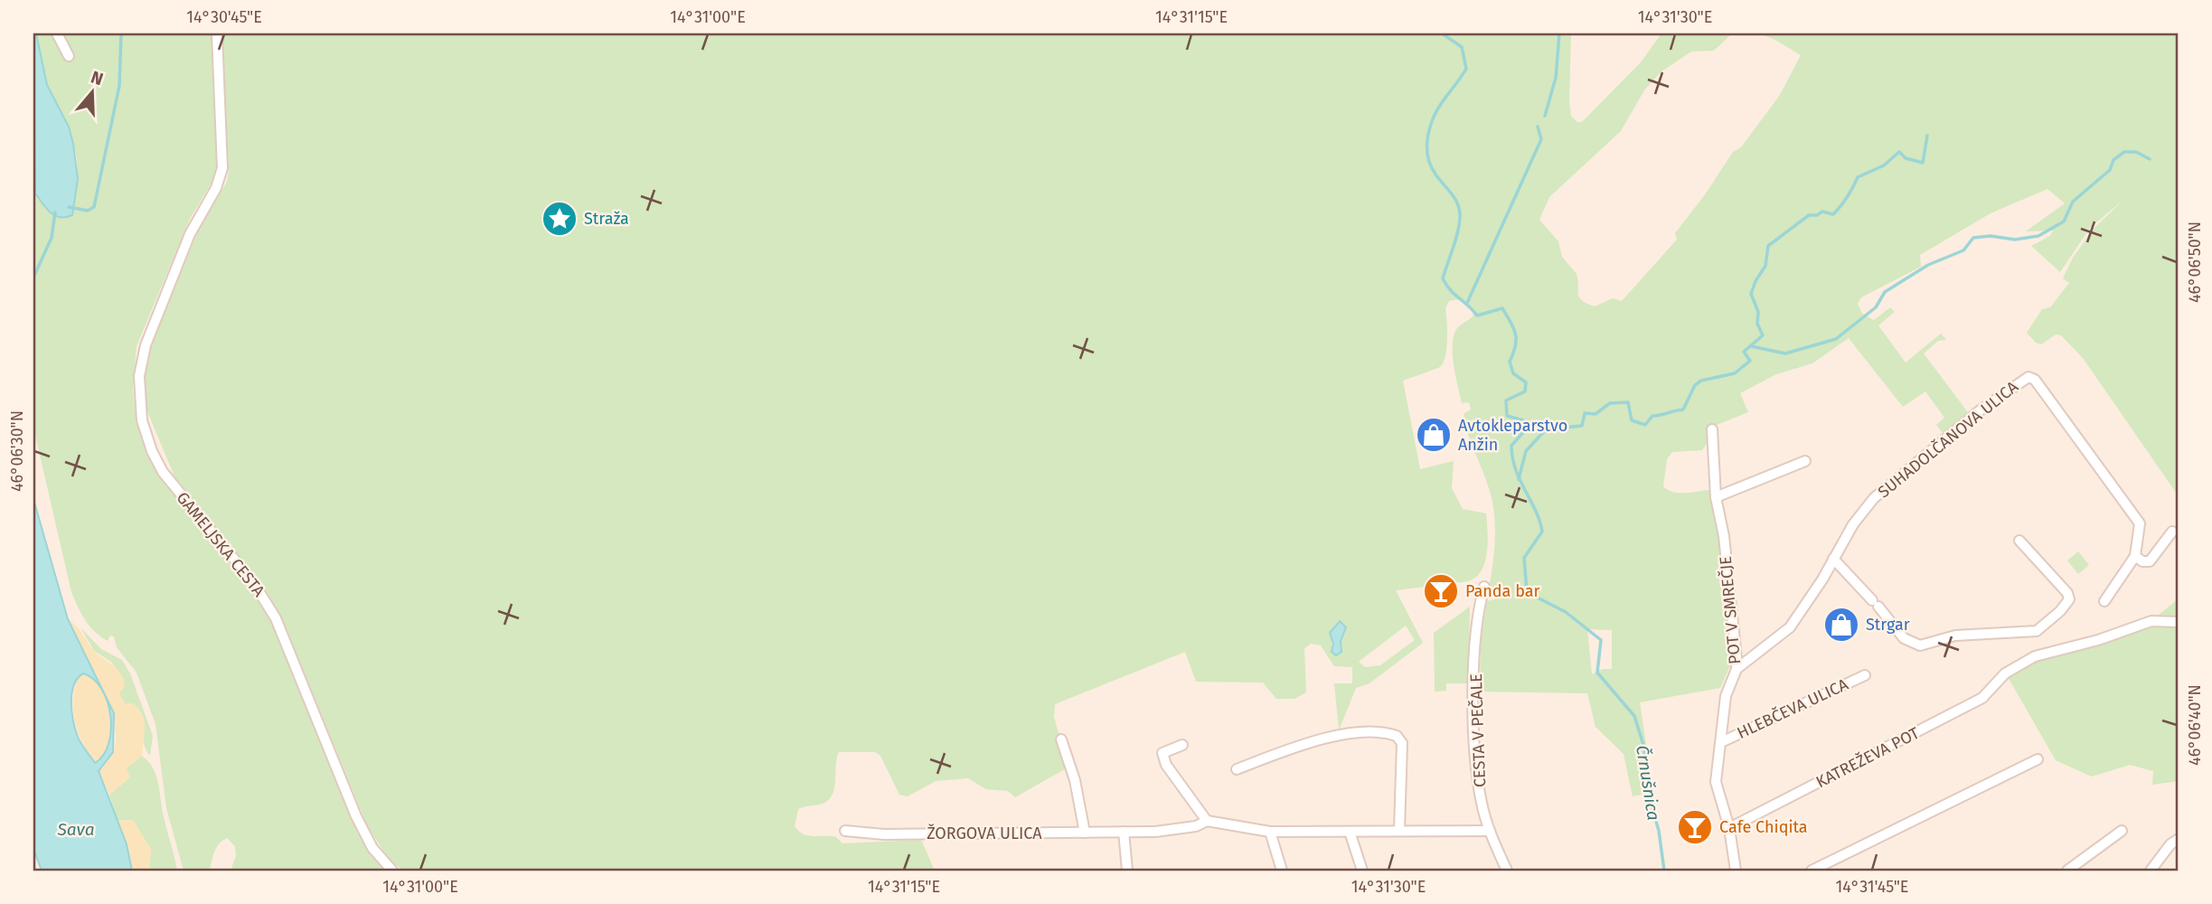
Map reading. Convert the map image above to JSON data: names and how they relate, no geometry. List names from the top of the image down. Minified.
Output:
{"streets":{"street":["SUHADOLČANOVA ULICA","GAMELJSKA CESTA","POT V SMREČJE","HLEBČEVA ULICA","CESTA V PEČALE","KATREŽEVA POT","ŽORGOVA ULICA"]},"crossings":[["SUHADOLČANOVA ULICA","POT V SMREČJE"],["POT V SMREČJE","HLEBČEVA ULICA"],["POT V SMREČJE","KATREŽEVA POT"],["CESTA V PEČALE","ŽORGOVA ULICA"]],"water":["Črnušnica","Sava"],"places":{"place":["Straža"],"shop":["Avtokleparstvo Anžin","Strgar"],"bar":["Panda bar","Cafe Chiqita"]},"north":"top","coordinates":["14°30'45\"E","14°31'00\"E","14°31'15\"E","14°31'30\"E","46°06'50\"N","46°06'30\"N","46°06'40\"N","14°31'45\"E"]}
